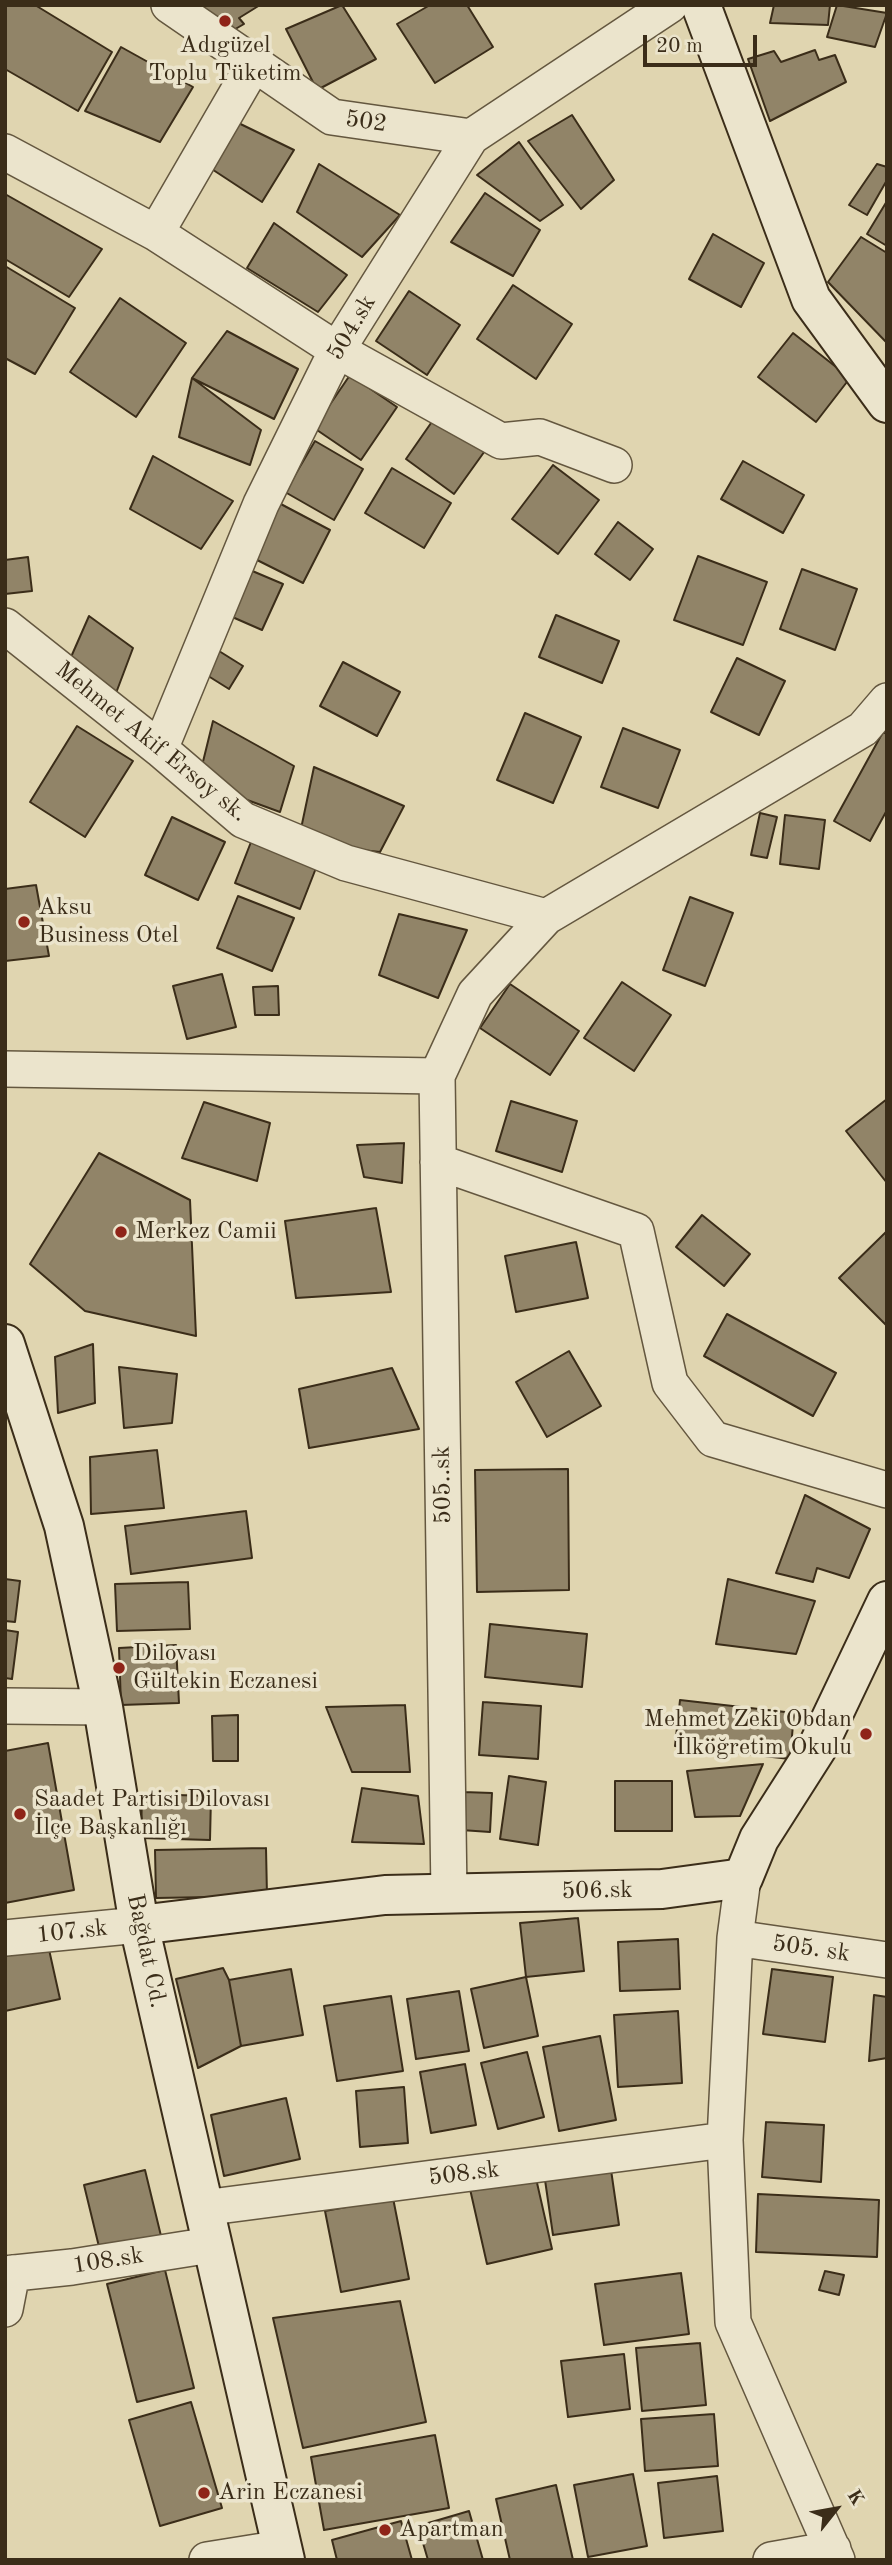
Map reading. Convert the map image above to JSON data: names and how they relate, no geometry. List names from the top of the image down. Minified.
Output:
{"streets":{"main road":["506.sk","Bağdat Cd."],"street":["502","504.sk","Mehmet Akif Ersoy sk.","505..sk","107.sk","505. sk","508.sk","108.sk"]},"crossings":[["502","504.sk"],["504.sk","Mehmet Akif Ersoy sk."],["505..sk","506.sk"],["506.sk","107.sk"],["506.sk","Bağdat Cd."],["107.sk","Bağdat Cd."],["Bağdat Cd.","508.sk"],["Bağdat Cd.","108.sk"]],"places":["Adıgüzel Toplu Tüketim","Aksu Business Otel","Merkez Camii","Dilovası Gültekin Eczanesi","Mehmet Zeki Obdan İlköğretim Okulu","Saadet Partisi Dilovası İlçe Başkanlığı","Arin Eczanesi","Apartman"],"scale_bar":"20 m","north":"top right"}
